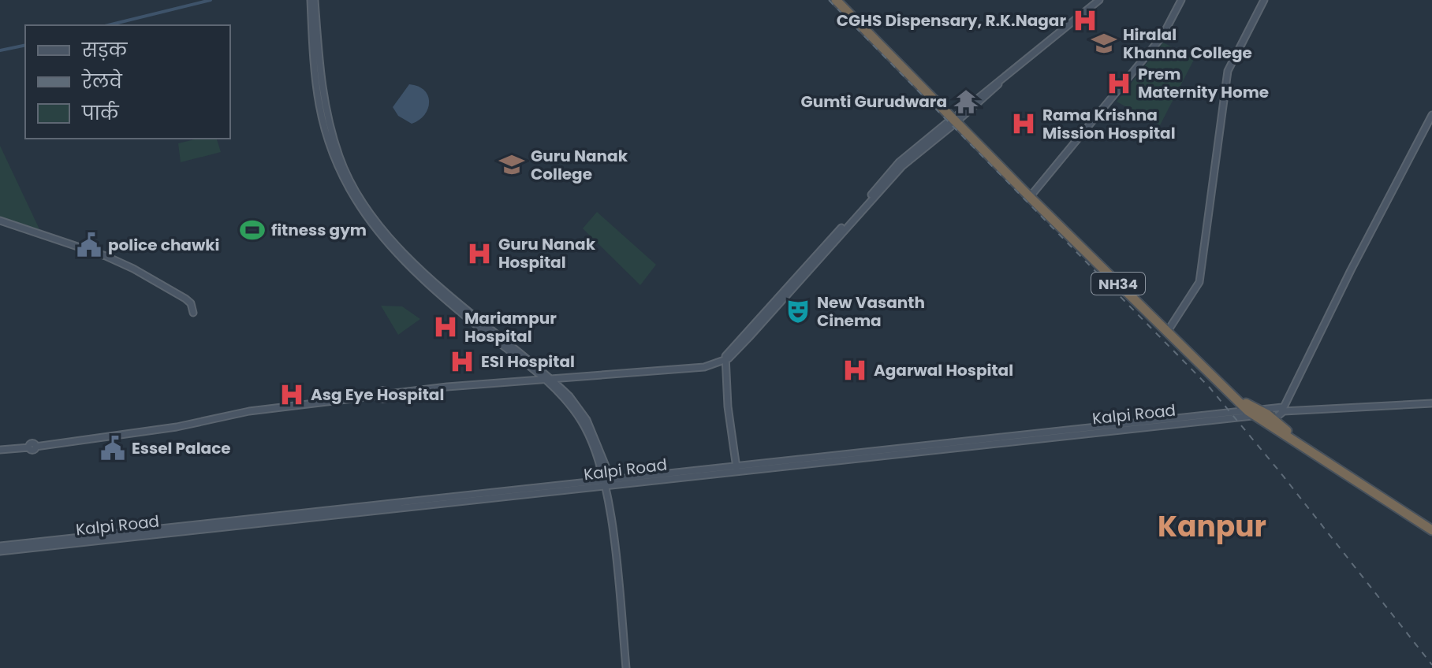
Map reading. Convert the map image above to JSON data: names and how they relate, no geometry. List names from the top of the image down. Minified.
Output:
{"streets":{"highway":["NH34"],"main road":["Kalpi Road"]},"crossings":[["NH34","Kalpi Road"]],"districts":["Kanpur"],"places":{"hospital":["CGHS Dispensary, R.K.Nagar","Prem Maternity Home","Rama Krishna Mission Hospital","Guru Nanak Hospital","Mariampur Hospital","ESI Hospital","Agarwal Hospital","Asg Eye Hospital"],"school or university":["Hiralal Khanna College","Guru Nanak College"],"temple":["Gumti Gurudwara"],"sports":["fitness gym"],"public building":["police chawki","Essel Palace"],"theatre":["New Vasanth Cinema"]},"legend":["सड़क","रेलवे","पार्क"]}
